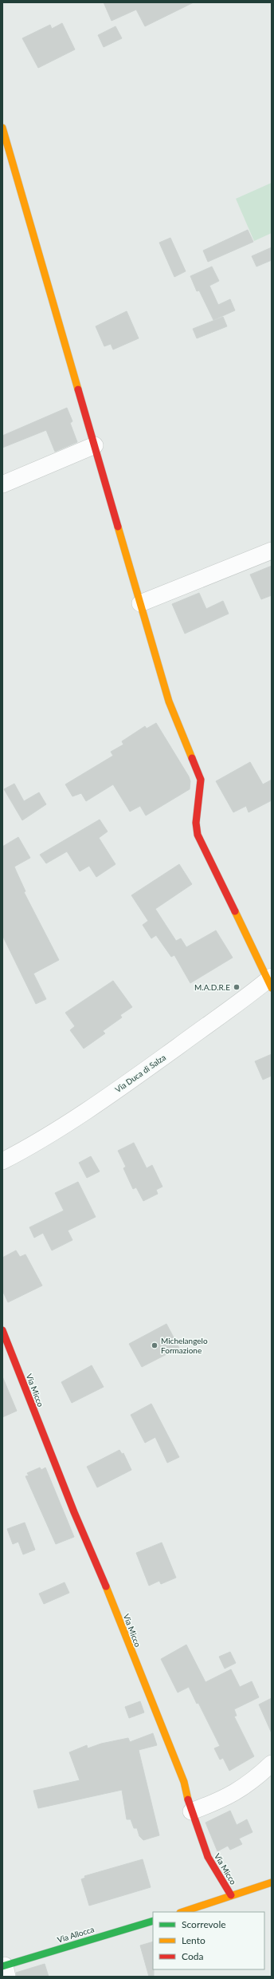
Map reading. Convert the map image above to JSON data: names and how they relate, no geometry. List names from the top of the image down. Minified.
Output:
{"streets":{"street":["Via Duca di Salza","Via Micco","Via Allocca"]},"places":["M.A.D.R.E","Michelangelo Formazione"],"legend":["Scorrevole","Lento","Coda"]}
